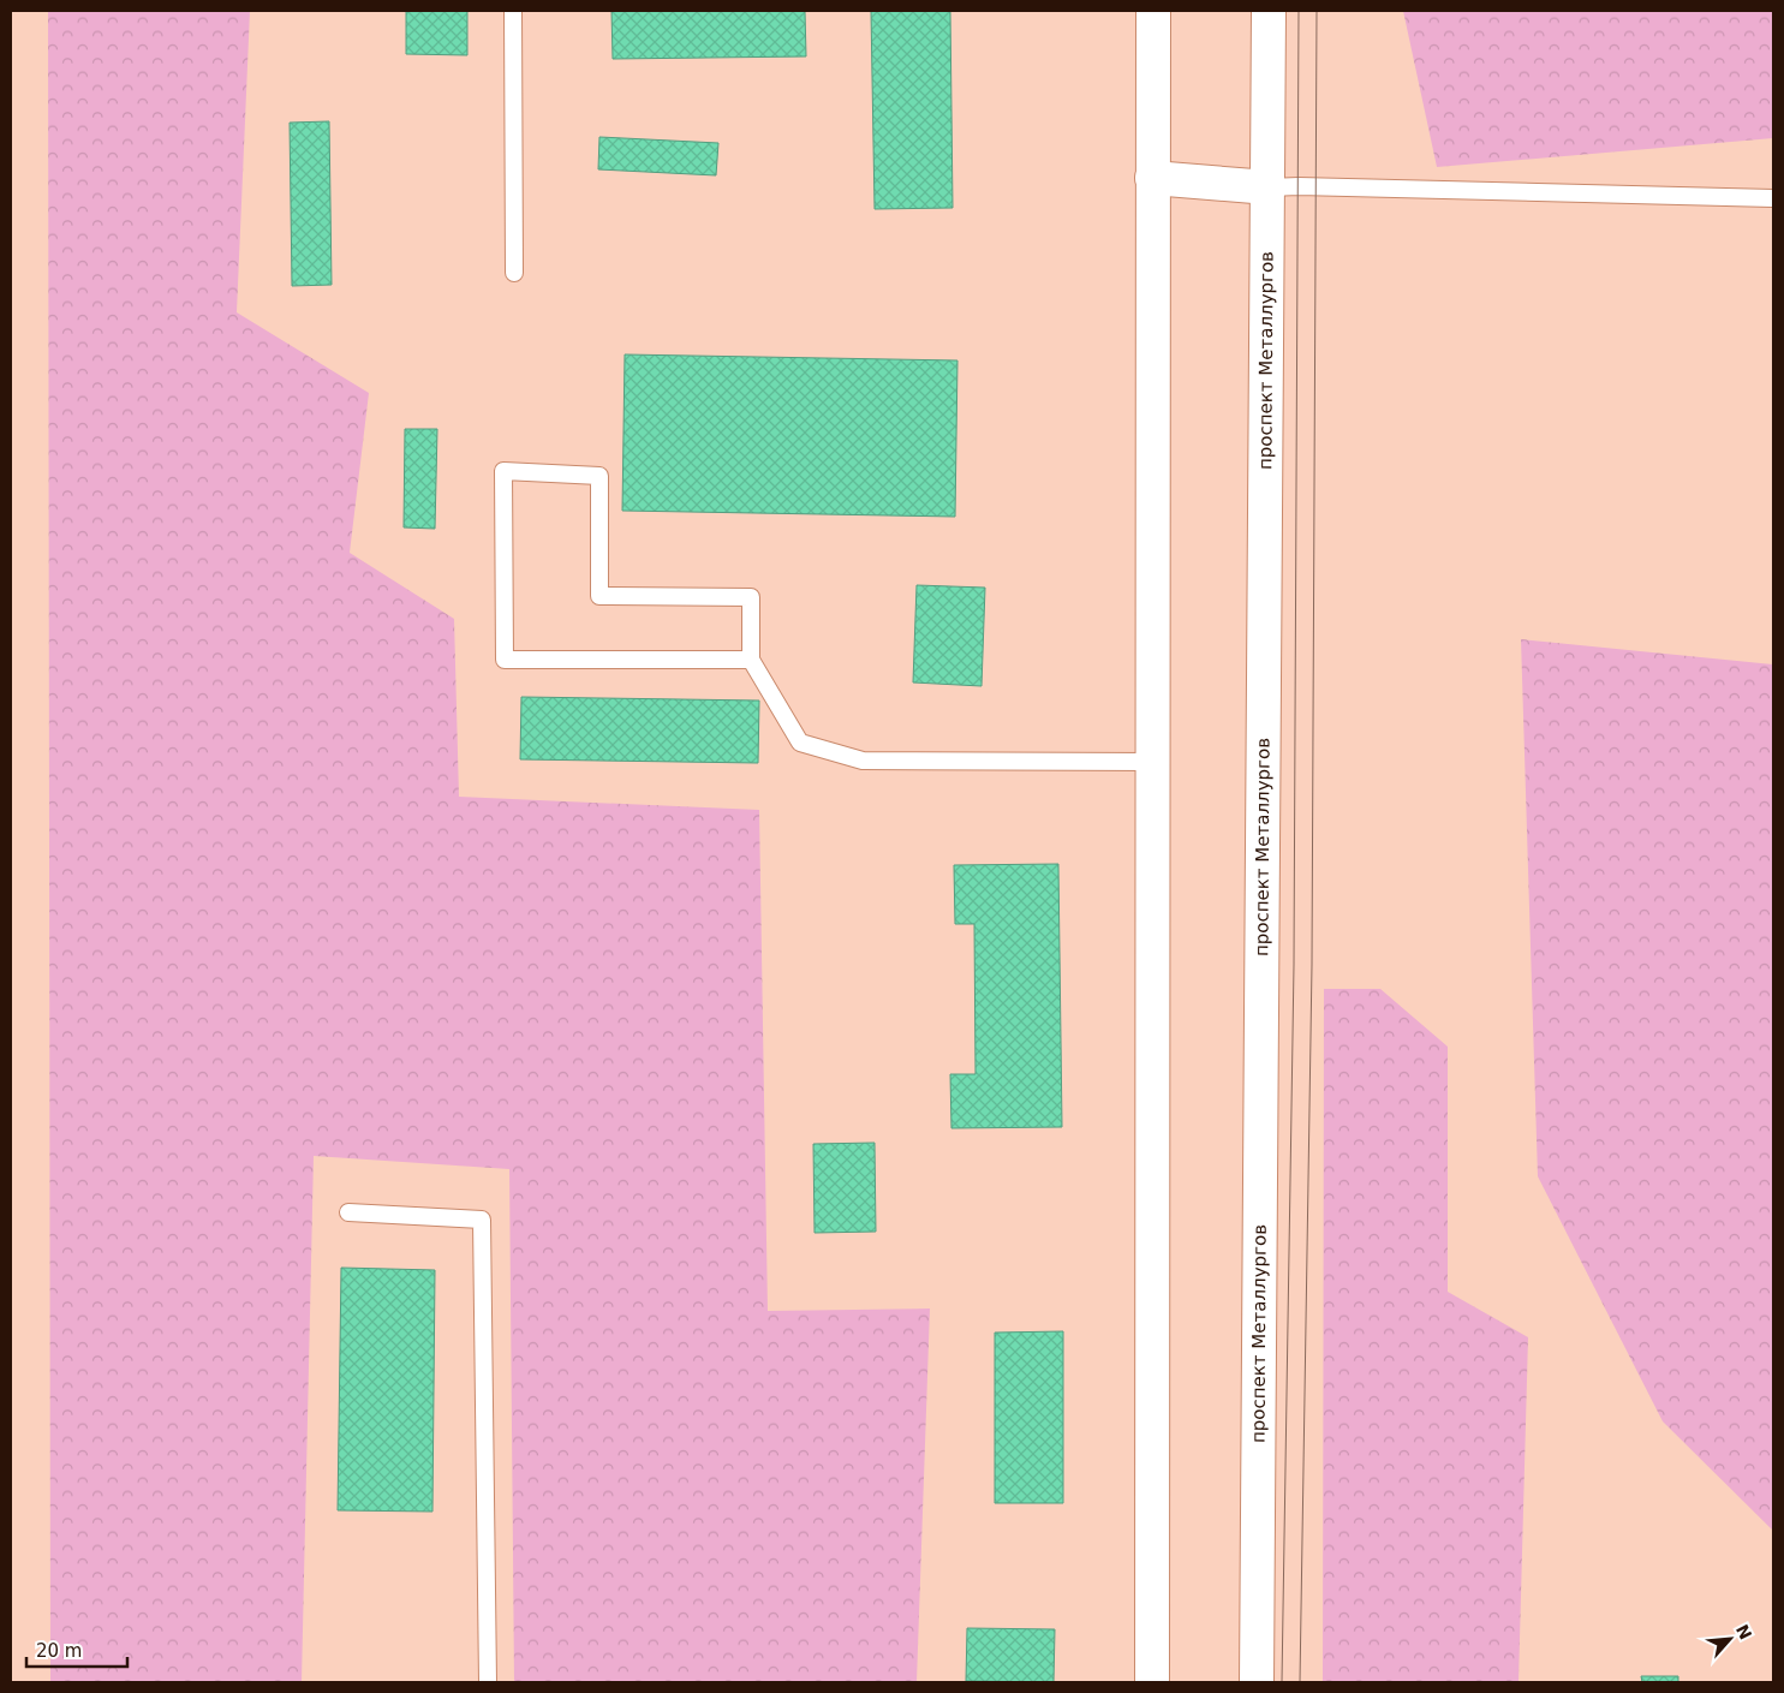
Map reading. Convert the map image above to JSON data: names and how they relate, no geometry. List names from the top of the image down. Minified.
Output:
{"streets":{"street":["проспект Металлургов"]},"scale_bar":"20 m","north":"top right"}
